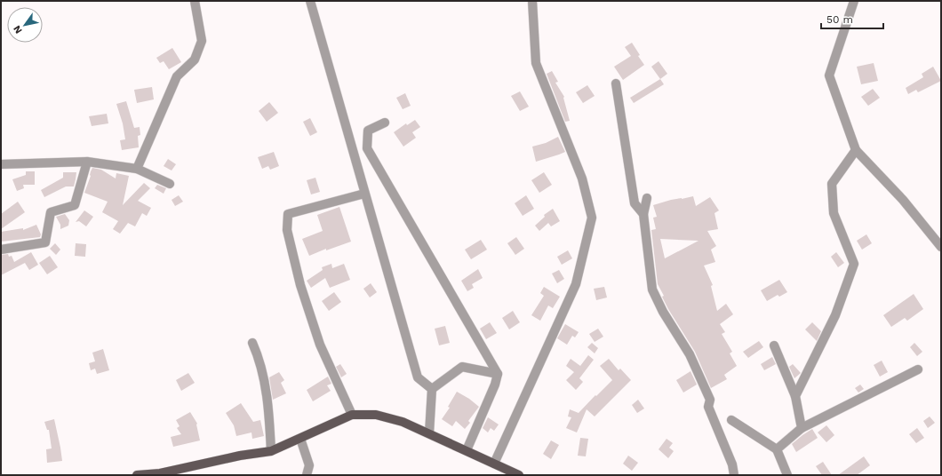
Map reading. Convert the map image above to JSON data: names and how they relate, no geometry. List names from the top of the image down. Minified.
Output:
{"scale_bar":"50 m","north":"bottom left"}
